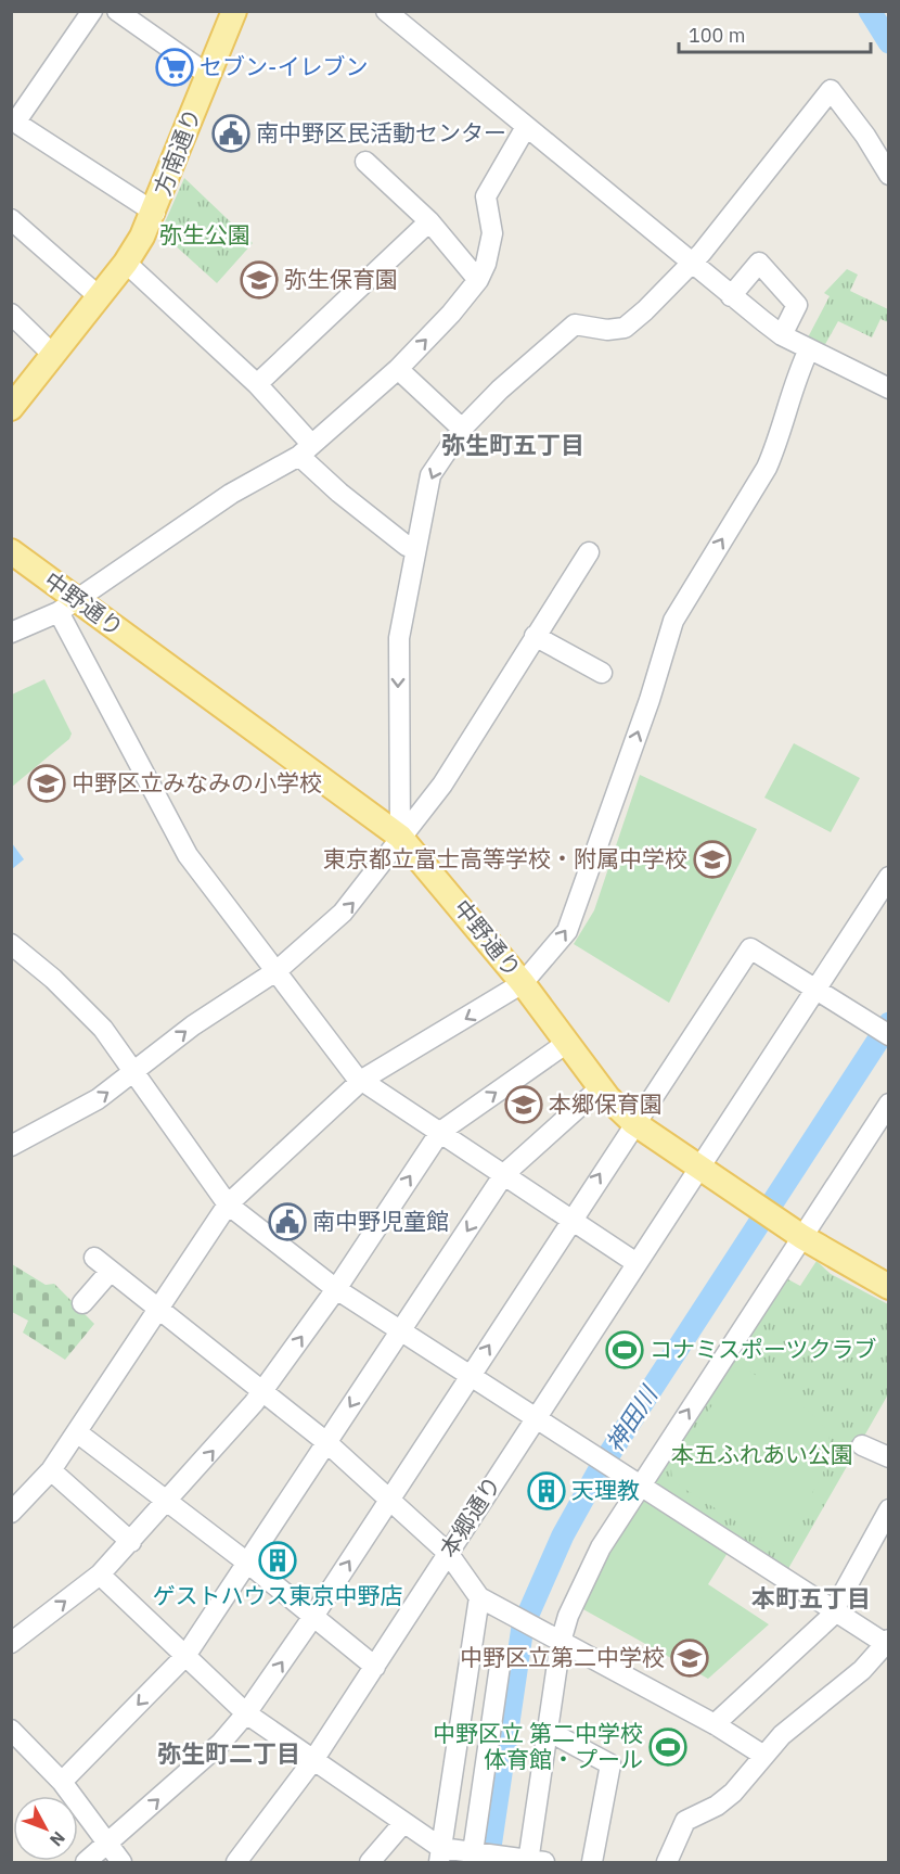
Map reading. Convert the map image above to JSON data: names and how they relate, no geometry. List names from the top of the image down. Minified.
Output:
{"streets":{"main road":["方南通り","中野通り"],"street":["本郷通り"]},"crossings":[["中野通り","本郷通り"]],"districts":["弥生町五丁目","本町五丁目","弥生町二丁目"],"water":["神田川"],"parks":["弥生公園","本五ふれあい公園"],"places":{"supermarket":["セブン-イレブン"],"public building":["南中野区民活動センター","南中野児童館"],"school or university":["弥生保育園","中野区立みなみの小学校","東京都立富士高等学校・附属中学校","本郷保育園","中野区立第二中学校"],"sports":["コナミスポーツクラブ","中野区立 第二中学校 体育館・プール"],"building":["天理教","ゲストハウス東京中野店"]},"scale_bar":"100 m","north":"bottom right"}
